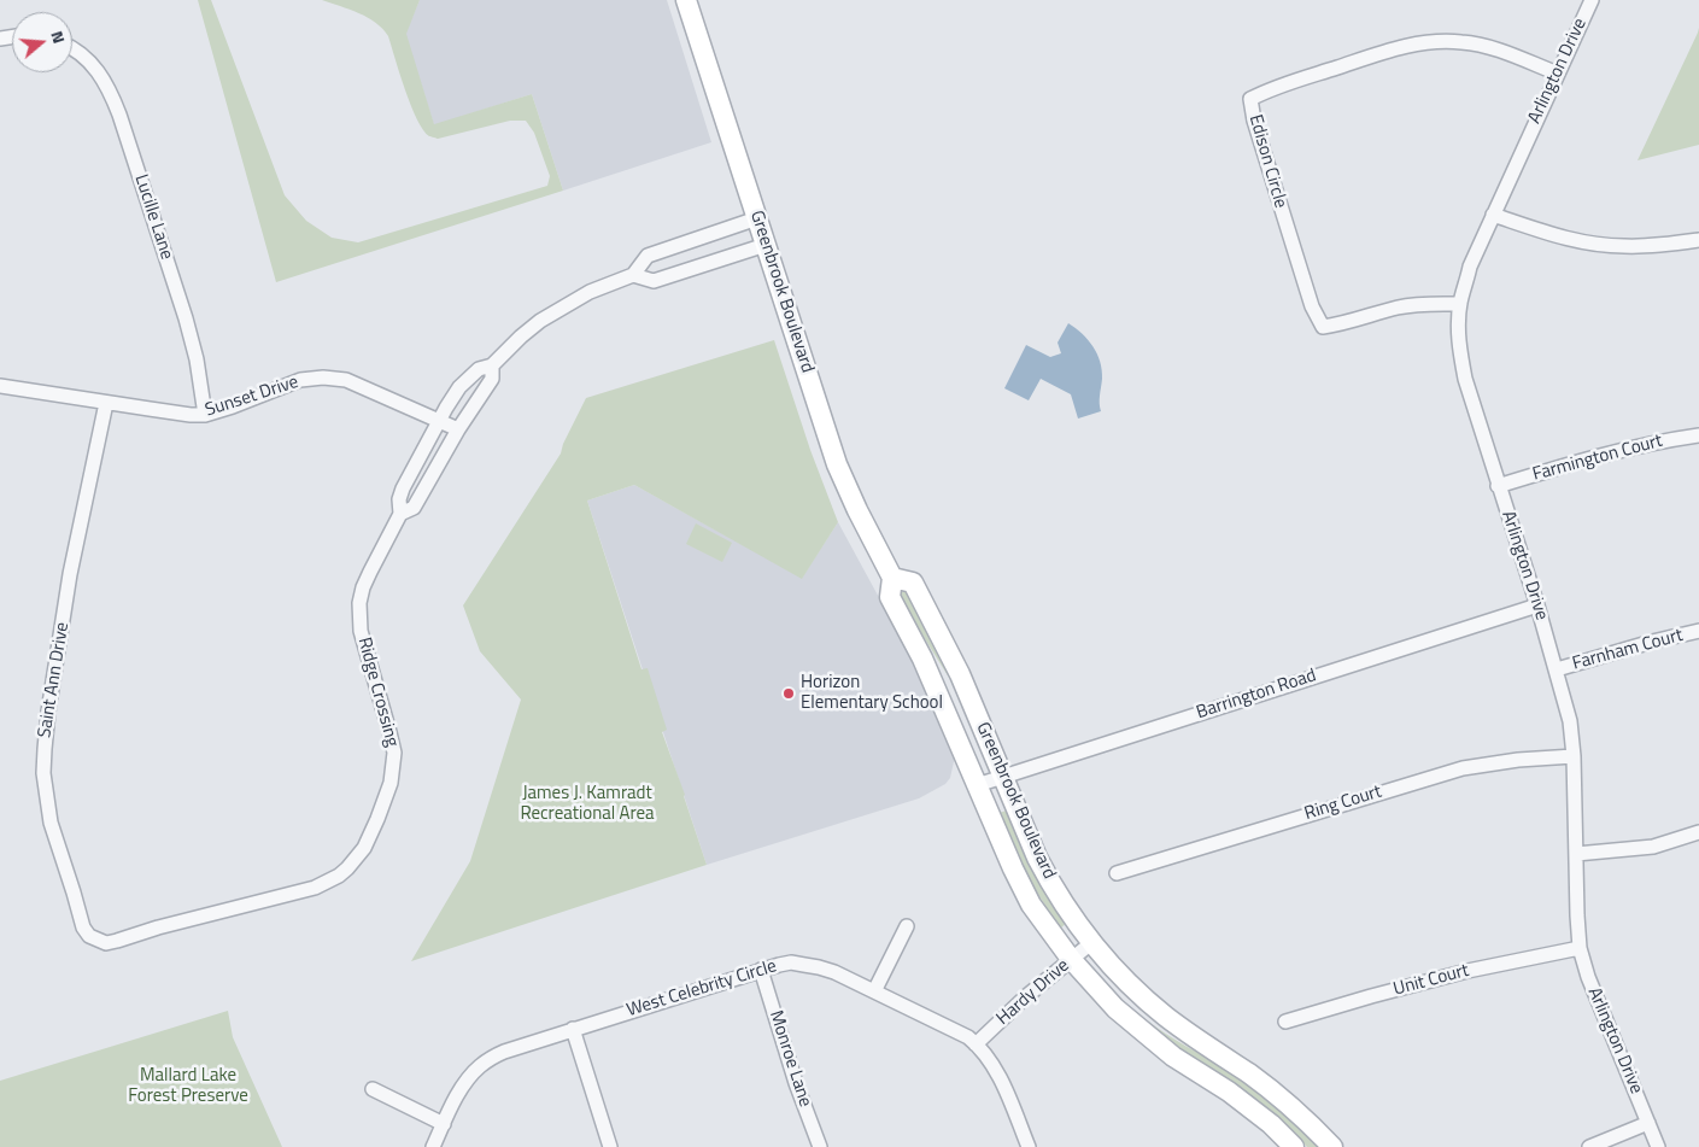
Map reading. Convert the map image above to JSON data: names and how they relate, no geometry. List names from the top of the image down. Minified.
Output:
{"streets":{"main road":["Greenbrook Boulevard"],"street":["Arlington Drive","Edison Circle","Lucille Lane","Sunset Drive","Farmington Court","Farnham Court","Saint Ann Drive","Ridge Crossing","Barrington Road","Ring Court","Unit Court","West Celebrity Circle","Hardy Drive","Monroe Lane"]},"crossings":[["Arlington Drive","Edison Circle"],["Arlington Drive","Farmington Court"],["Arlington Drive","Farnham Court"],["Arlington Drive","Barrington Road"],["Arlington Drive","Ring Court"],["Arlington Drive","Unit Court"],["Lucille Lane","Sunset Drive"],["Greenbrook Boulevard","Ridge Crossing"],["Greenbrook Boulevard","Barrington Road"],["Greenbrook Boulevard","Hardy Drive"],["Sunset Drive","Saint Ann Drive"],["Sunset Drive","Ridge Crossing"],["Saint Ann Drive","Ridge Crossing"],["West Celebrity Circle","Hardy Drive"],["West Celebrity Circle","Monroe Lane"]],"parks":["James J. Kamradt Recreational Area","Mallard Lake Forest Preserve"],"places":["Horizon Elementary School"],"north":"right"}
